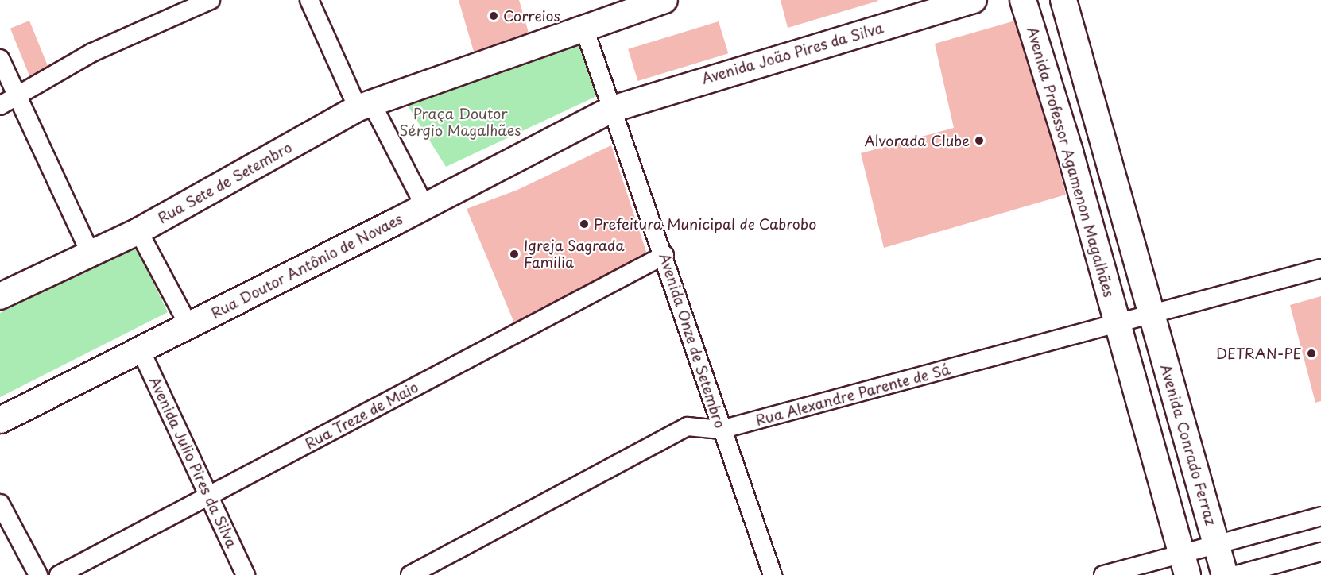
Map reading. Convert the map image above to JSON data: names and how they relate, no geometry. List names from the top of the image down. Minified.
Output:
{"streets":{"street":["Avenida João Pires da Silva","Avenida Professor Agamenon Magalhães","Rua Sete de Setembro","Rua Doutor Antônio de Novaes","Avenida Onze de Setembro","Rua Alexandre Parente de Sá","Rua Treze de Maio","Avenida Conrado Ferraz","Avenida Julio Pires da Silva"]},"crossings":[["Avenida João Pires da Silva","Avenida Onze de Setembro"],["Avenida Professor Agamenon Magalhães","Rua Alexandre Parente de Sá"],["Rua Doutor Antônio de Novaes","Avenida Julio Pires da Silva"],["Avenida Onze de Setembro","Rua Alexandre Parente de Sá"],["Avenida Onze de Setembro","Rua Treze de Maio"],["Rua Alexandre Parente de Sá","Avenida Conrado Ferraz"],["Rua Treze de Maio","Avenida Julio Pires da Silva"]],"parks":["Praça Doutor Sérgio Magalhães"],"places":["Correios","Alvorada Clube","Prefeitura Municipal de Cabrobo","Igreja Sagrada Familia","DETRAN-PE"]}
